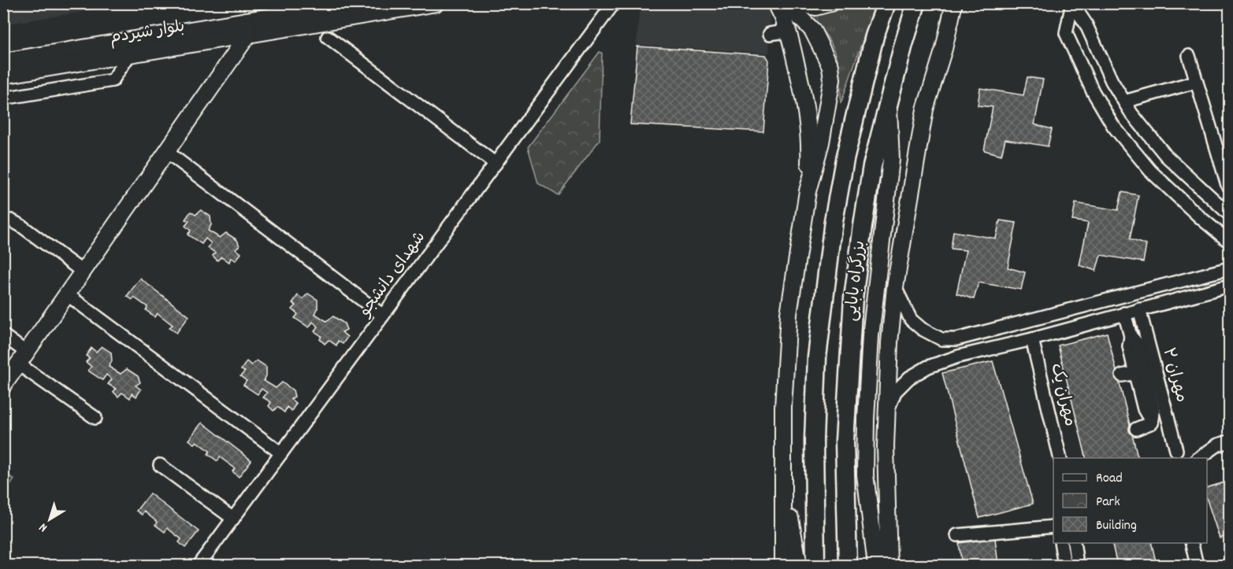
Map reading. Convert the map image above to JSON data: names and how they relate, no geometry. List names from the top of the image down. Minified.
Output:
{"streets":{"highway":["بزرگراه بابایی"],"main road":["بلوار شیردم"],"street":["شهدای دانشجو","مهران ۲","مهران یک"]},"legend":["Road","Park","Building"],"north":"bottom left"}
